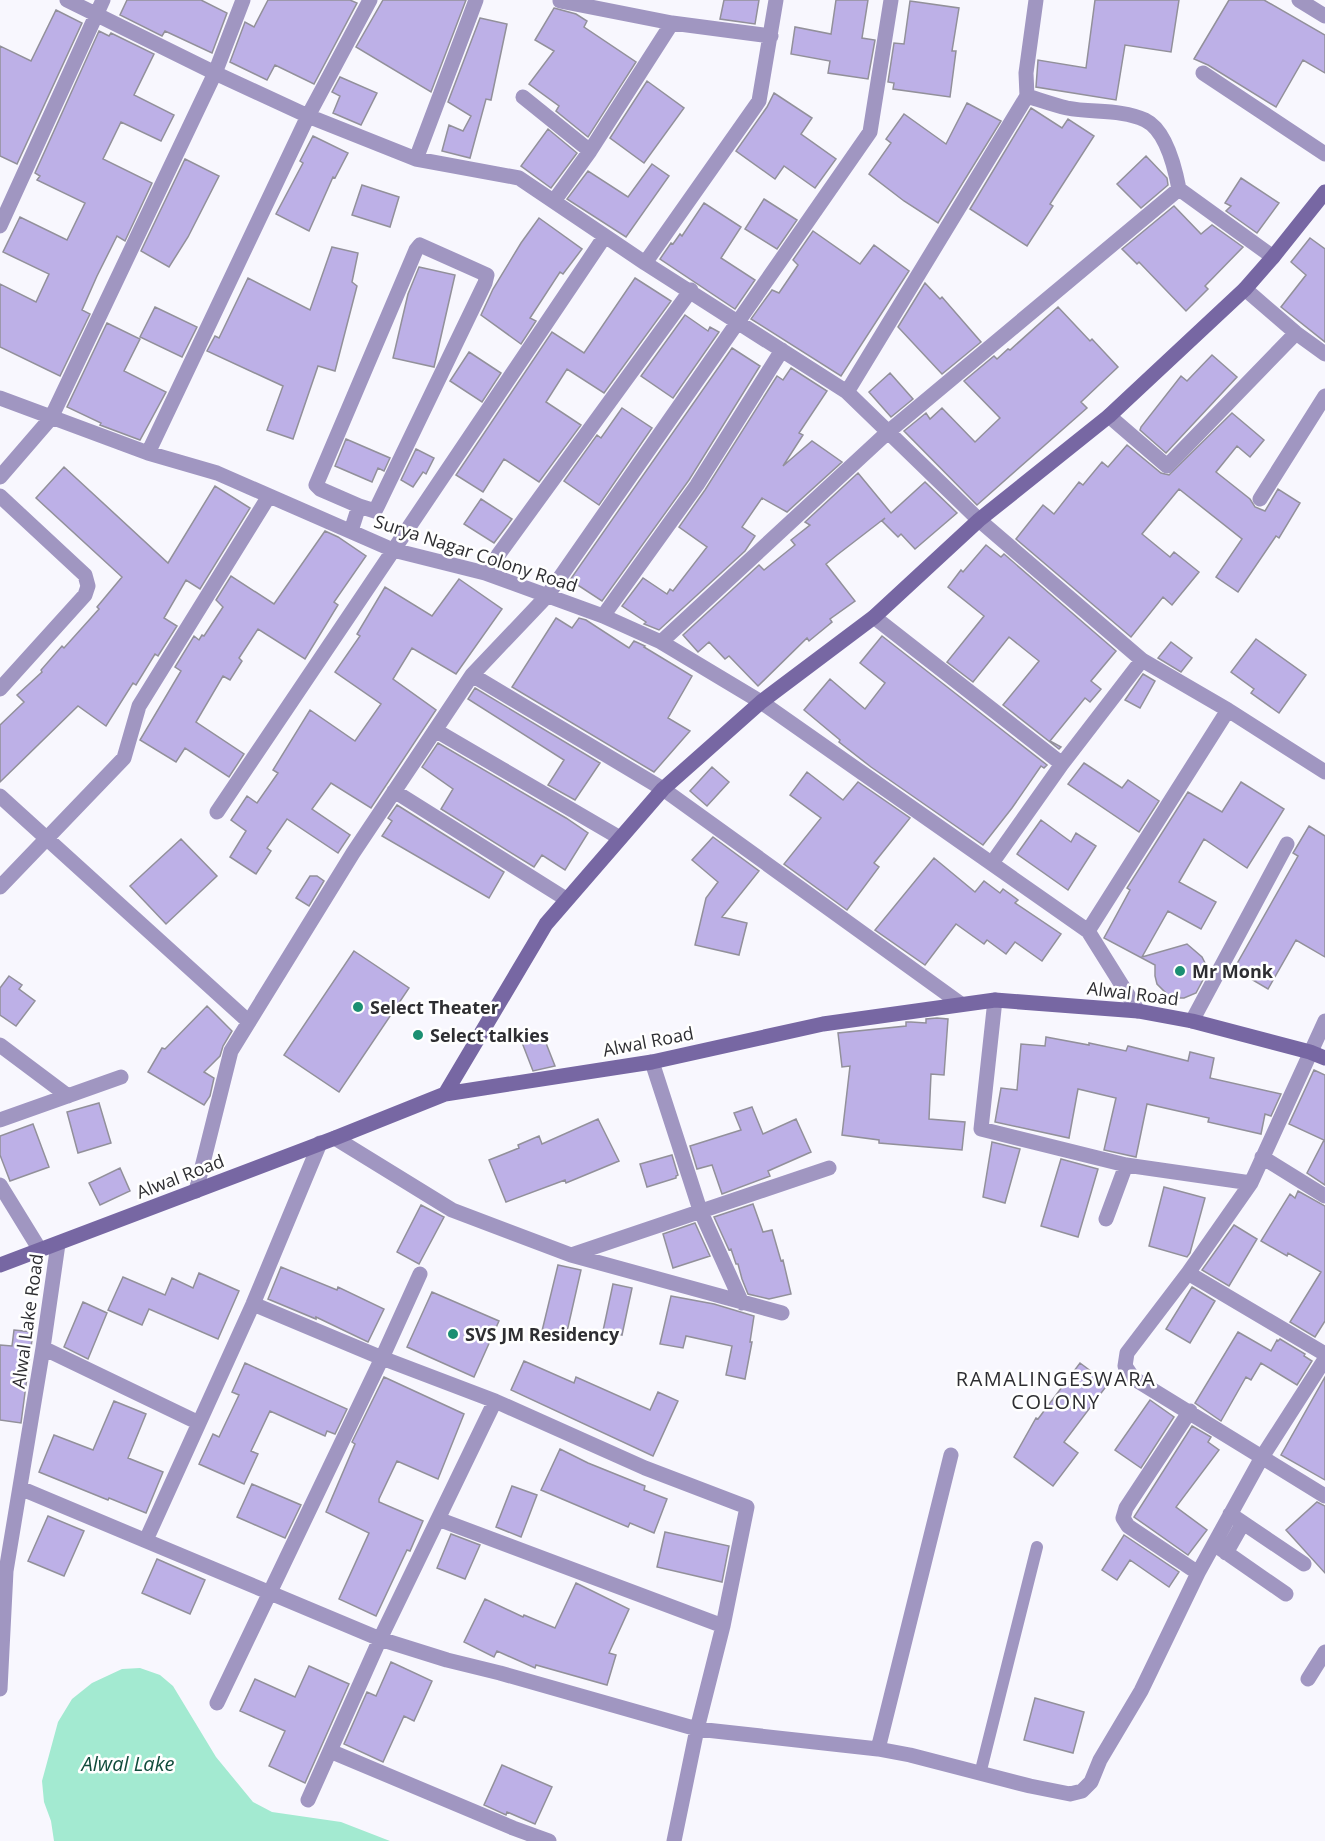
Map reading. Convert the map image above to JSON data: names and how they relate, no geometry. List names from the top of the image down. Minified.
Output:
{"streets":{"main road":["Alwal Road"],"street":["Surya Nagar Colony Road","Alwal Lake Road"]},"crossings":[["Alwal Road","Alwal Lake Road"]],"districts":["RAMALINGESWARA COLONY"],"water":["Alwal Lake"],"places":["Mr Monk","Select Theater","Select talkies","SVS JM Residency"]}
